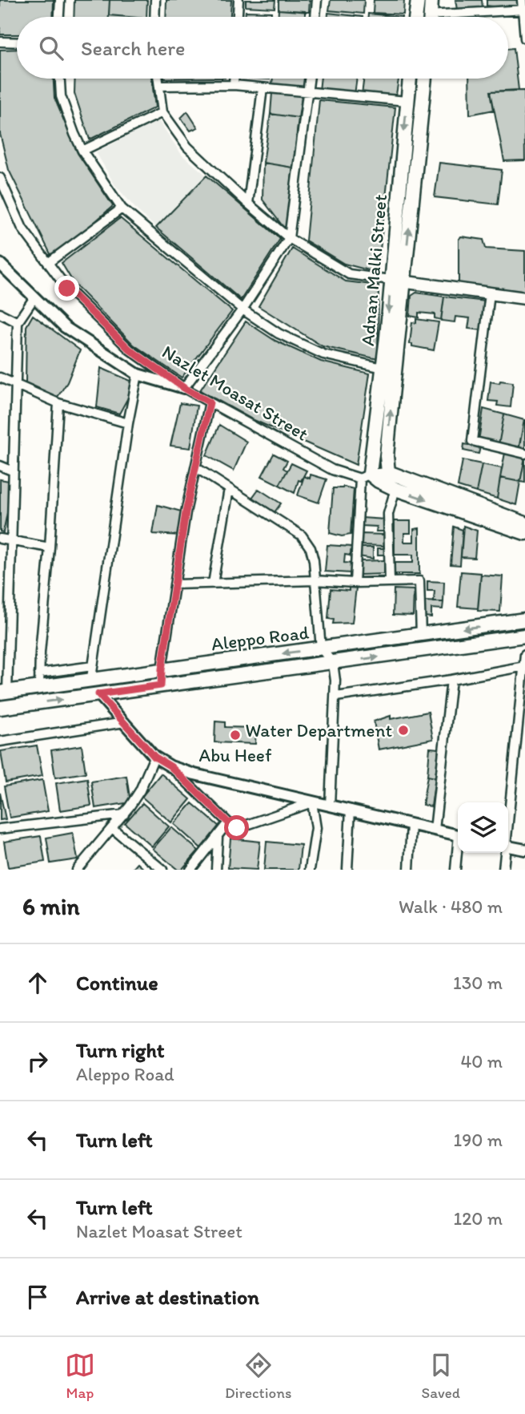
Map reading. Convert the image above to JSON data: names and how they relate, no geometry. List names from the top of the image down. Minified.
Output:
{"streets":{"main road":["Adnan Malki Street","Nazlet Moasat Street","Aleppo Road"]},"crossings":[["Adnan Malki Street","Nazlet Moasat Street"]],"places":["Water Department","Abu Heef"],"page":{"search":"Search here","heading":["6 min","Walk · 480 m"],"list":[["Continue","130 m"],["Turn right","Aleppo Road","40 m"],["Turn left","190 m"],["Turn left","Nazlet Moasat Street","120 m"],"Arrive at destination"],"nav":["Map","Directions","Saved"]}}
